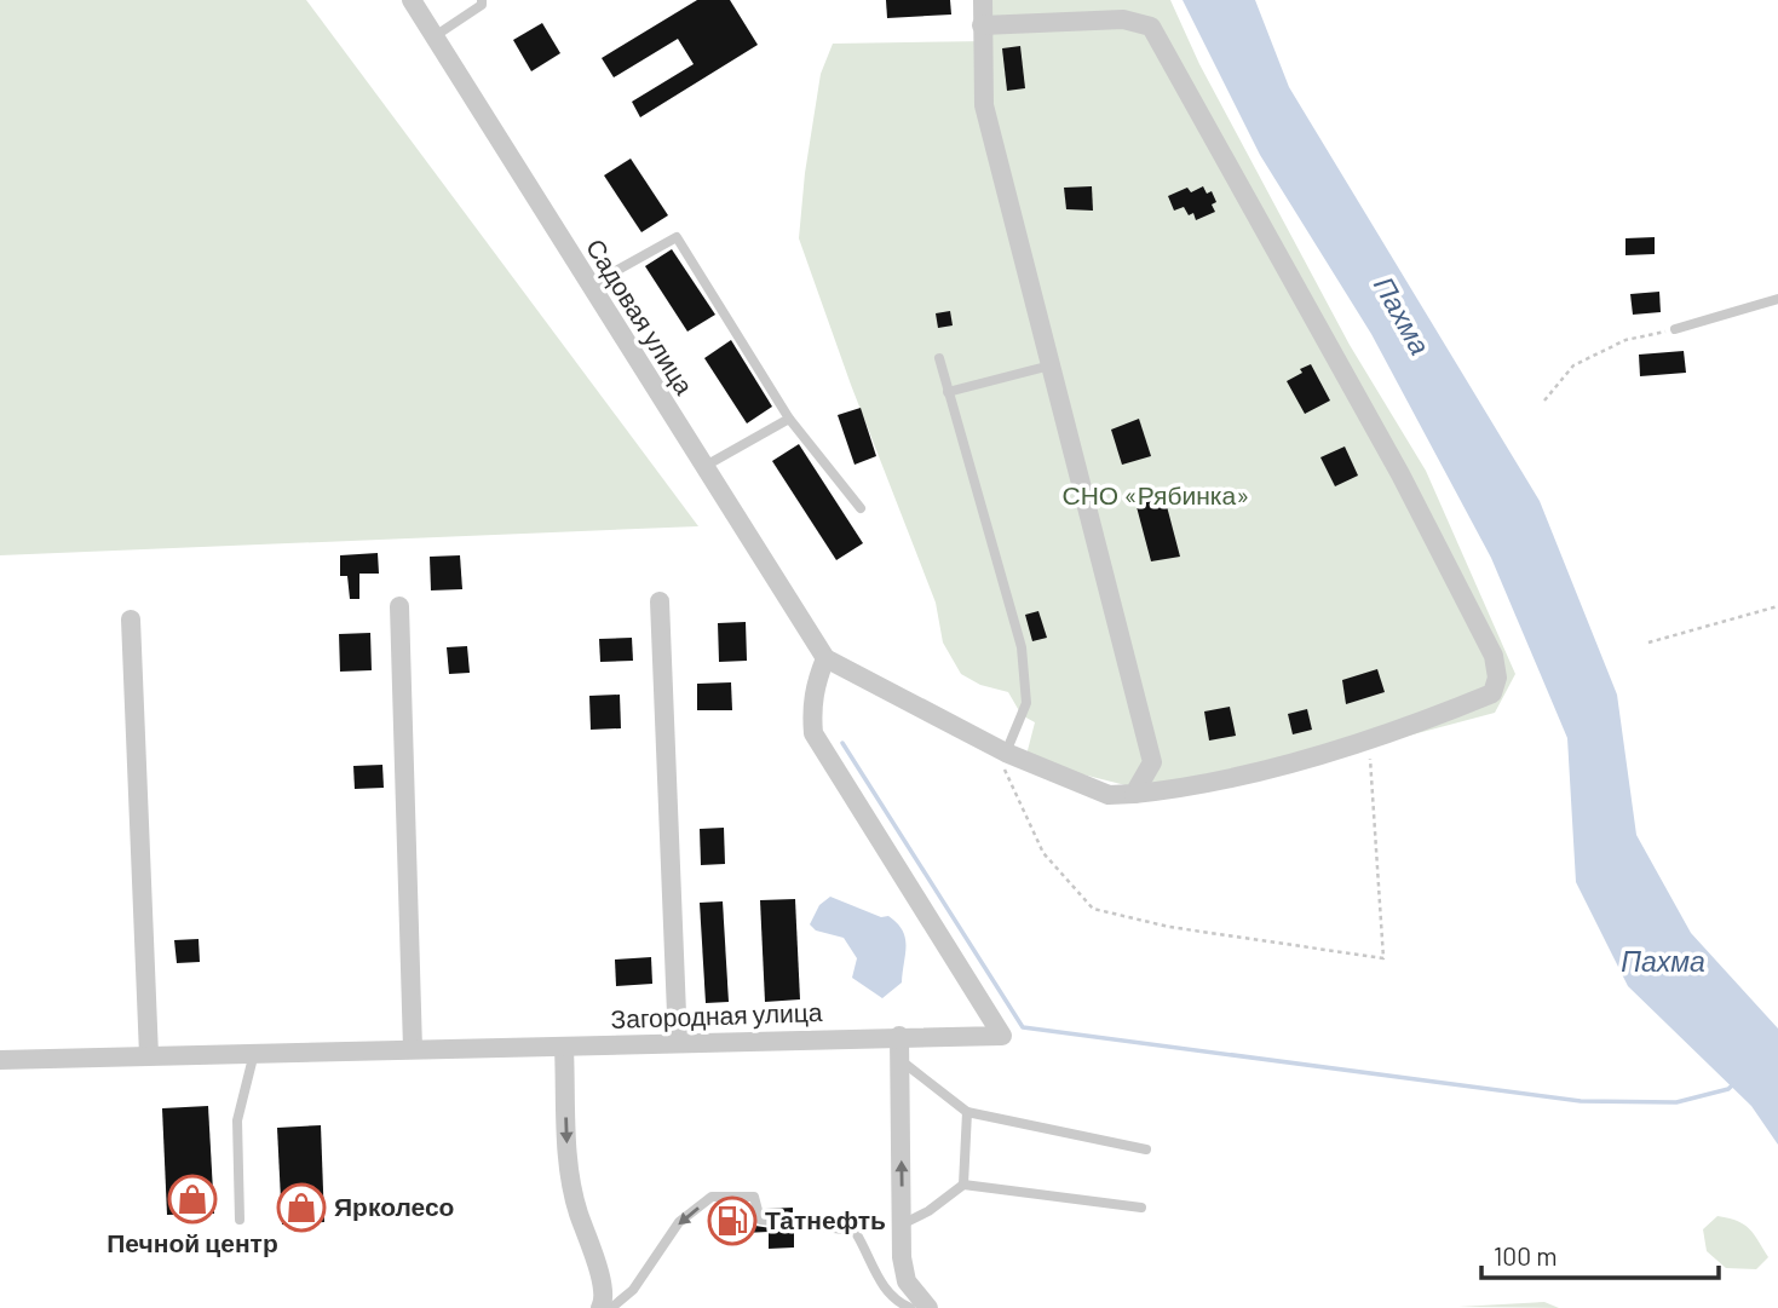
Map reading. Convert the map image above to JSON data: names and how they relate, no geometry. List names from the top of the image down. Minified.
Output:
{"streets":{"street":["Садовая улица","Загородная улица"]},"crossings":[["Садовая улица","Загородная улица"]],"water":["Пахма"],"parks":["СНО «Рябинка»"],"places":{"shop":["Печной центр","Ярколесо"],"fuel station":["Татнефть"]},"scale_bar":"100 m"}
